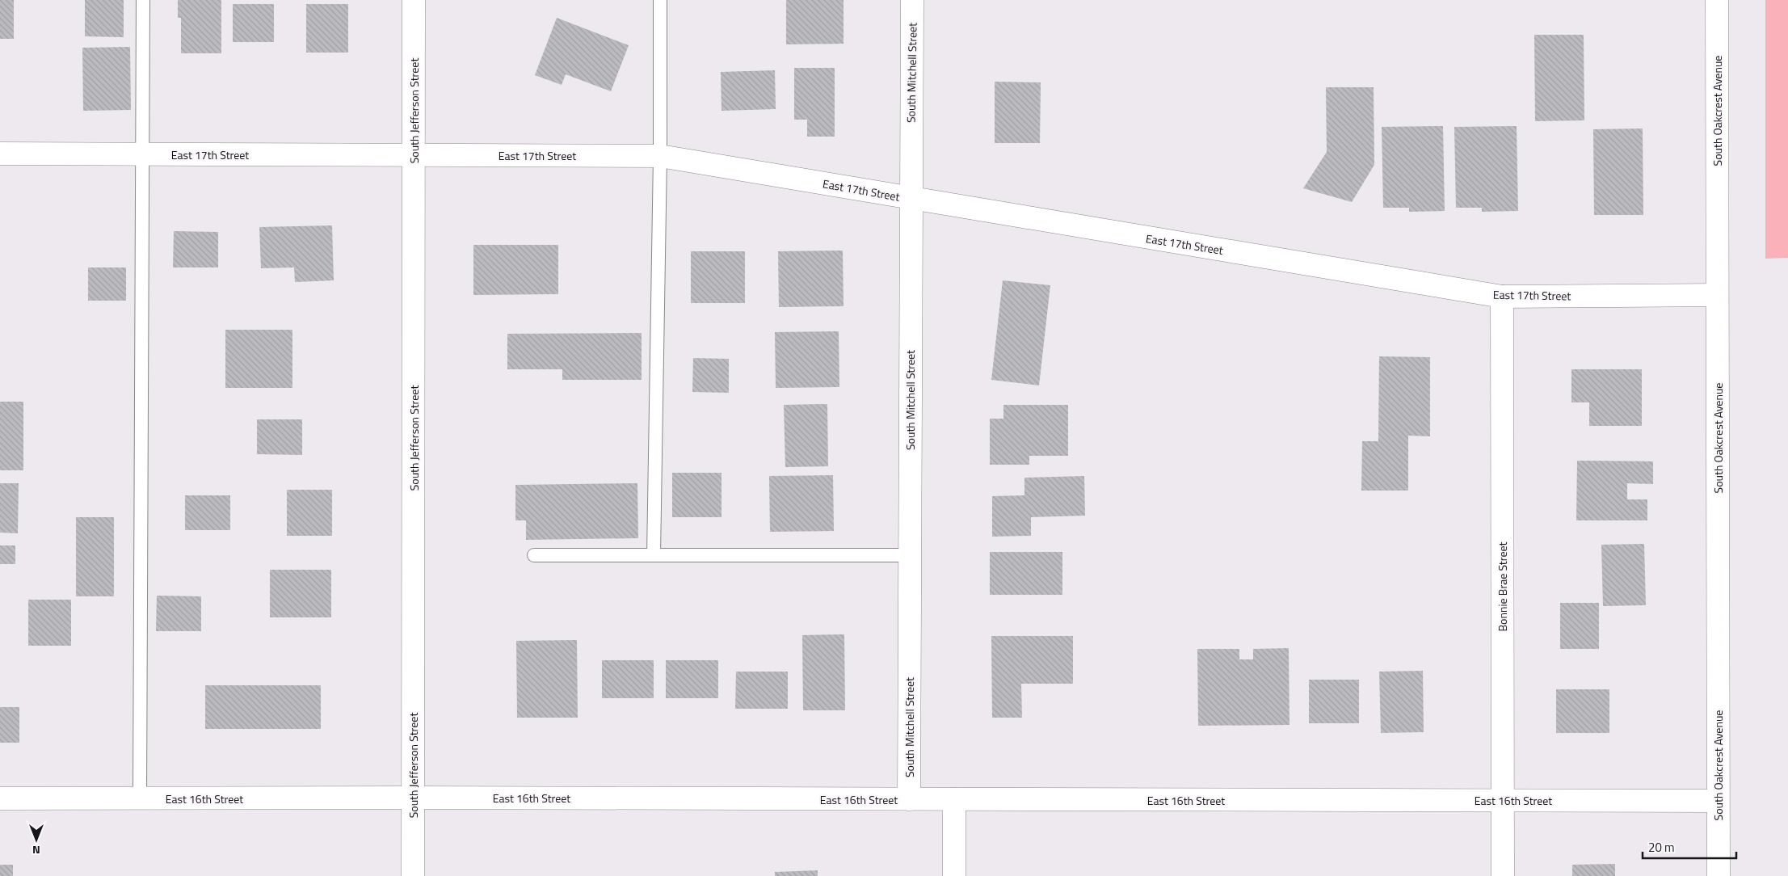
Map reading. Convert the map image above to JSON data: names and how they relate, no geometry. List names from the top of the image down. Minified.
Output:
{"streets":{"street":["South Mitchell Street","South Jefferson Street","South Oakcrest Avenue","East 17th Street","Bonnie Brae Street","East 16th Street"]},"crossings":[["South Mitchell Street","East 17th Street"],["South Mitchell Street","East 16th Street"],["South Jefferson Street","East 17th Street"],["South Jefferson Street","East 16th Street"],["South Oakcrest Avenue","East 17th Street"],["South Oakcrest Avenue","East 16th Street"],["East 17th Street","Bonnie Brae Street"],["Bonnie Brae Street","East 16th Street"]],"scale_bar":"20 m","north":"bottom"}
